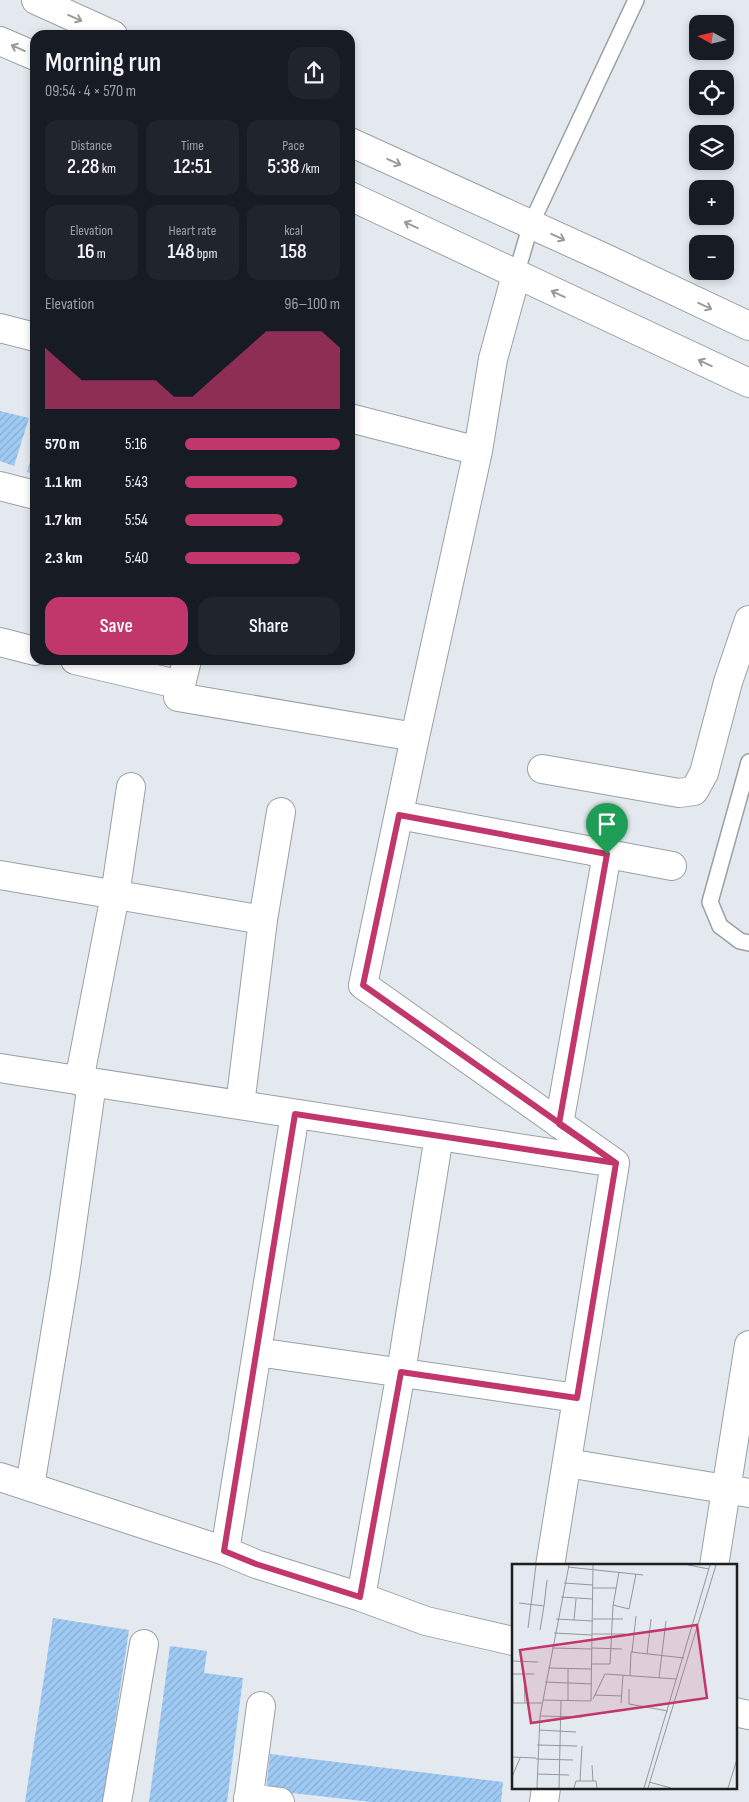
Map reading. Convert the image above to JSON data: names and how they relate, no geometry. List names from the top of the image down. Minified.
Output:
{"north":"left","page":{"map_buttons":["+","−"],"heading":["Morning run","09:54 · 4 × 570 m"],"stats":[["Distance","2.28 km"],["Time","12:51"],["Pace","5:38 /km"],["Elevation","16 m"],["Heart rate","148 bpm"],["kcal","158"]],"chart":["Elevation","96–100 m"],"list":[{"name":"570 m","note":"5:16"},{"name":"1.1 km","note":"5:43"},{"name":"1.7 km","note":"5:54"},{"name":"2.3 km","note":"5:40"}],"buttons":["Save","Share"]}}
